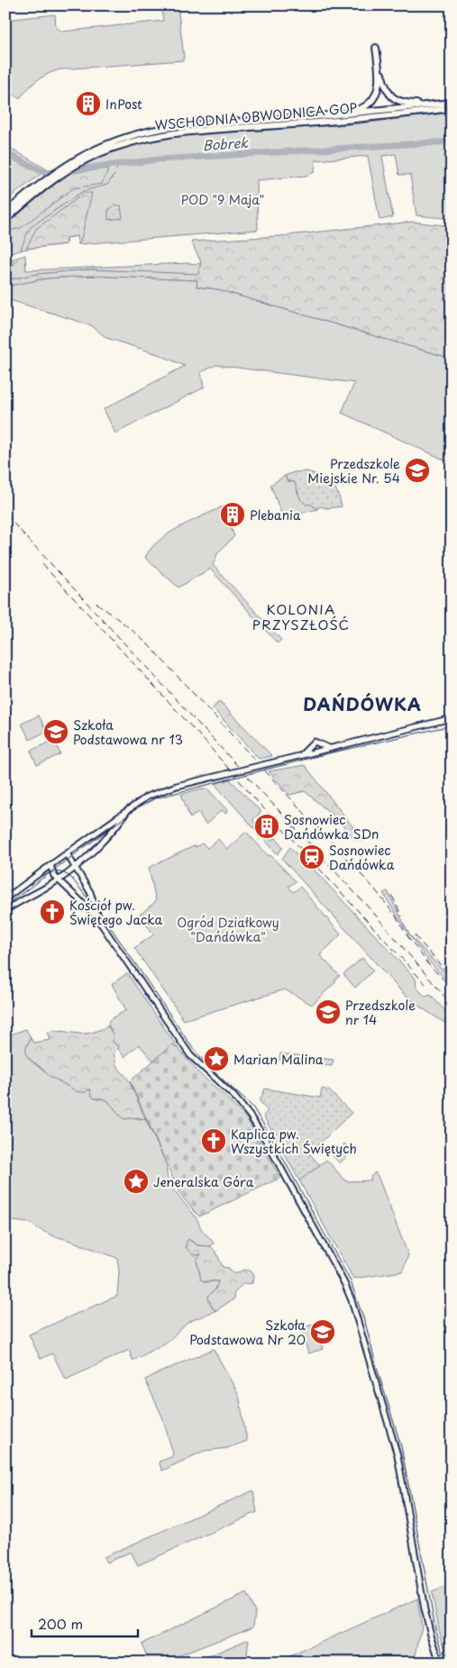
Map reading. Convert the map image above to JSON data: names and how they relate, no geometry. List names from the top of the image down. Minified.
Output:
{"streets":{"highway":["WSCHODNIA OBWODNICA GOP"]},"districts":["KOLONIA PRZYSZŁOŚĆ","DAŃDÓWKA"],"water":["Bobrek"],"parks":["POD \"9 Maja\"","Ogród Działkowy \"Dańdówka\""],"places":{"building":["InPost","Plebania","Sosnowiec Dańdówka SDn"],"school or university":["Przedszkole Miejskie Nr. 54","Szkoła Podstawowa nr 13","Przedszkole nr 14","Szkoła Podstawowa Nr 20"],"station":["Sosnowiec Dańdówka"],"church":["Kościół pw. Świętego Jacka","Kaplica pw. Wszystkich Świętych"],"place":["Marian Malina","Jeneralska Góra"]},"scale_bar":"200 m"}
